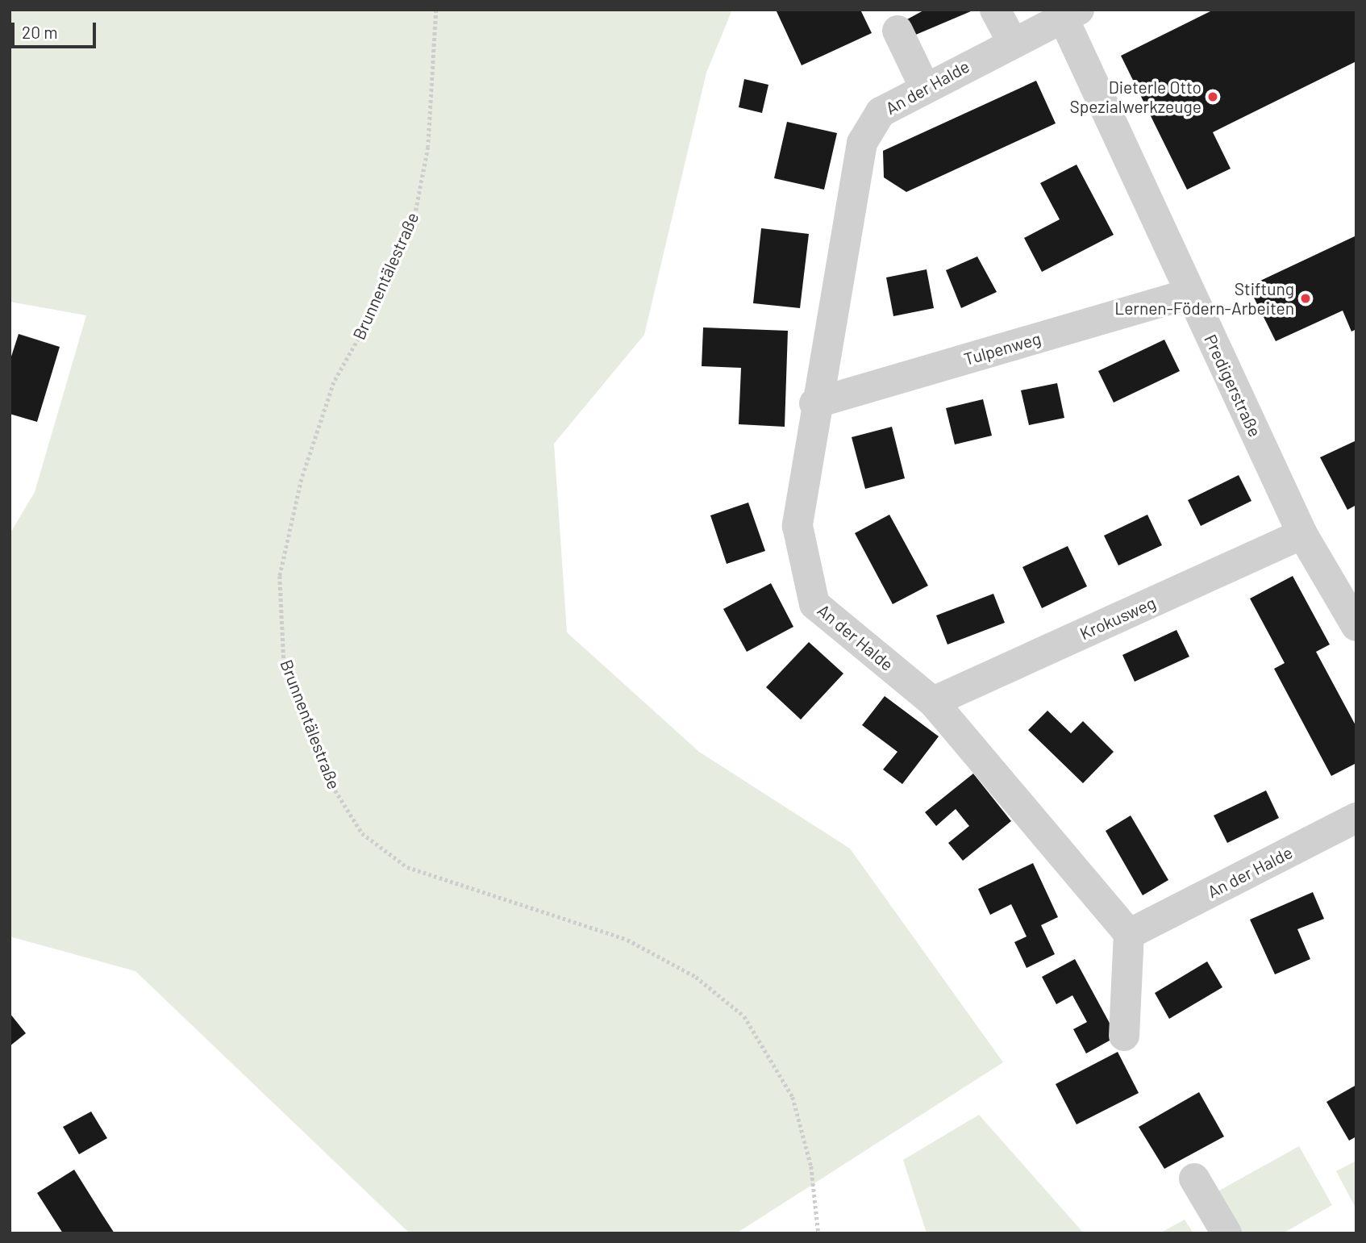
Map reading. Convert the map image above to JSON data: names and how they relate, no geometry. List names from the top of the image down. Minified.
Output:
{"streets":{"street":["An der Halde","Tulpenweg","Predigerstraße","Krokusweg"],"path":["Brunnentälestraße"]},"crossings":[["An der Halde","Tulpenweg"],["An der Halde","Predigerstraße"],["An der Halde","Krokusweg"],["Tulpenweg","Predigerstraße"],["Predigerstraße","Krokusweg"]],"places":["Dieterle Otto Spezialwerkzeuge","Stiftung Lernen-Födern-Arbeiten"],"scale_bar":"20 m"}
